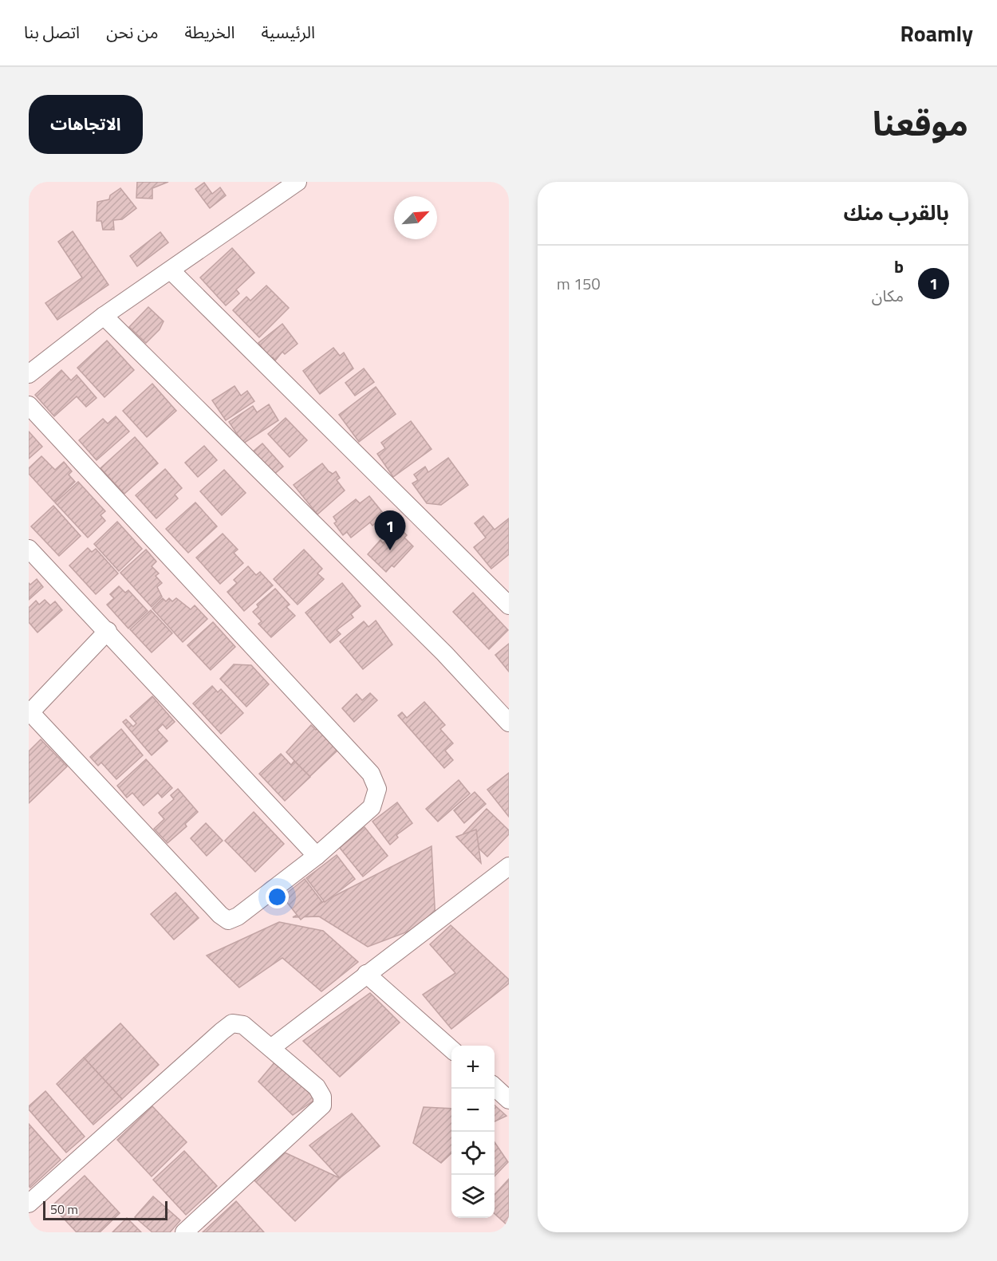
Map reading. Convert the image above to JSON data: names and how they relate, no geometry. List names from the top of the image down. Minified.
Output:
{"scale_bar":"50 m","north":"top right","page":{"header":"Roamly","nav":["الرئيسية","الخريطة","من نحن","اتصل بنا"],"title":"موقعنا","buttons":"الاتجاهات","heading":"بالقرب منك","list":[{"mark":"1","name":"b","note":"مكان","value":"150 m"}],"pins":"1","map_buttons":["+","−"],"scale":"50 m"}}
